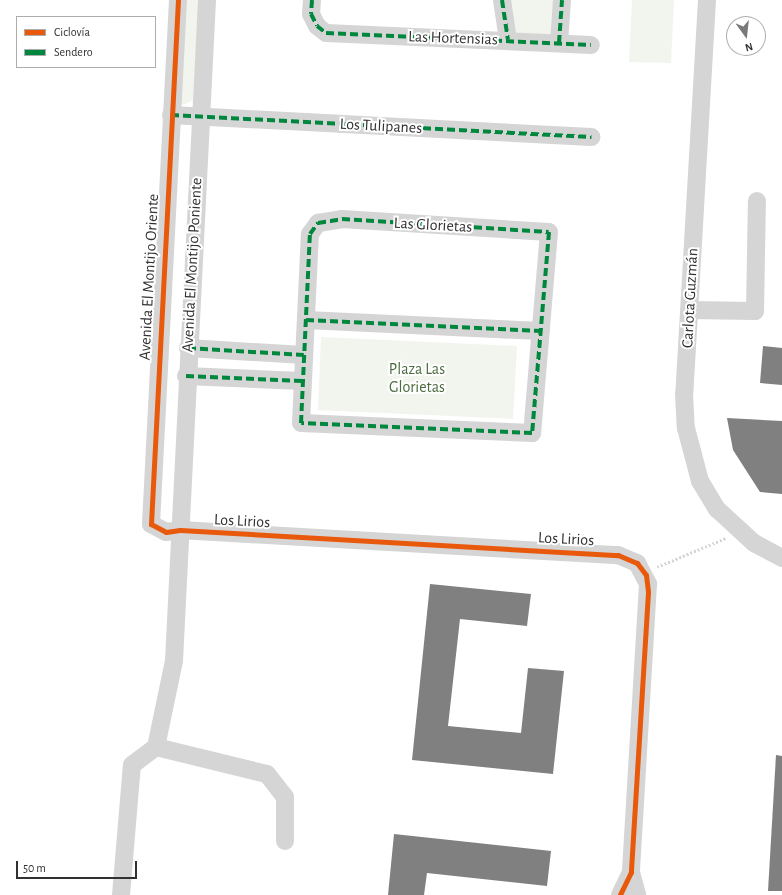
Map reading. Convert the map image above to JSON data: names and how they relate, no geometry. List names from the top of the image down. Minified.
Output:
{"streets":{"street":["Las Hortensias","Los Tulipanes","Las Glorietas","Avenida El Montijo Poniente","Avenida El Montijo Oriente","Carlota Guzmán","Los Lirios"]},"crossings":[["Los Tulipanes","Avenida El Montijo Poniente"],["Los Tulipanes","Avenida El Montijo Oriente"],["Avenida El Montijo Poniente","Avenida El Montijo Oriente"],["Avenida El Montijo Poniente","Los Lirios"],["Avenida El Montijo Oriente","Los Lirios"]],"parks":["Plaza Las Glorietas"],"legend":["Ciclovía","Sendero"],"scale_bar":"50 m","north":"bottom"}
